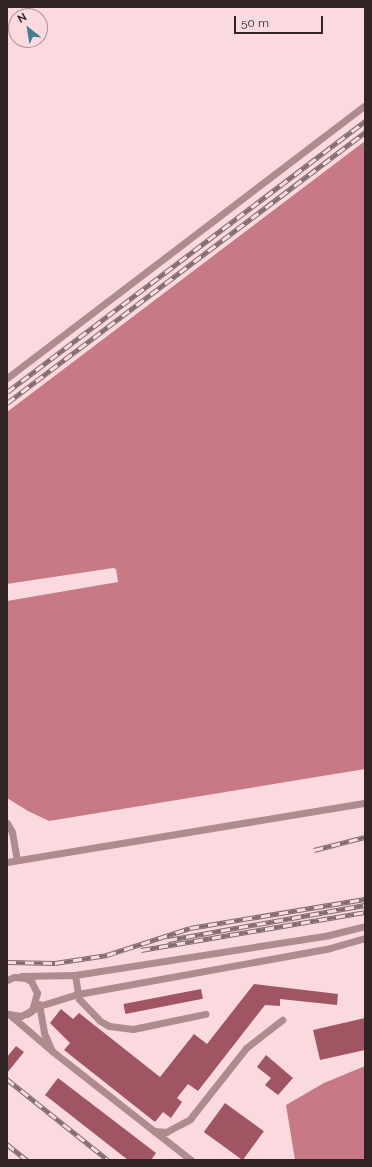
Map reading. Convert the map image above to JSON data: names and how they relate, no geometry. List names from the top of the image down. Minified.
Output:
{"scale_bar":"50 m","north":"top left"}
